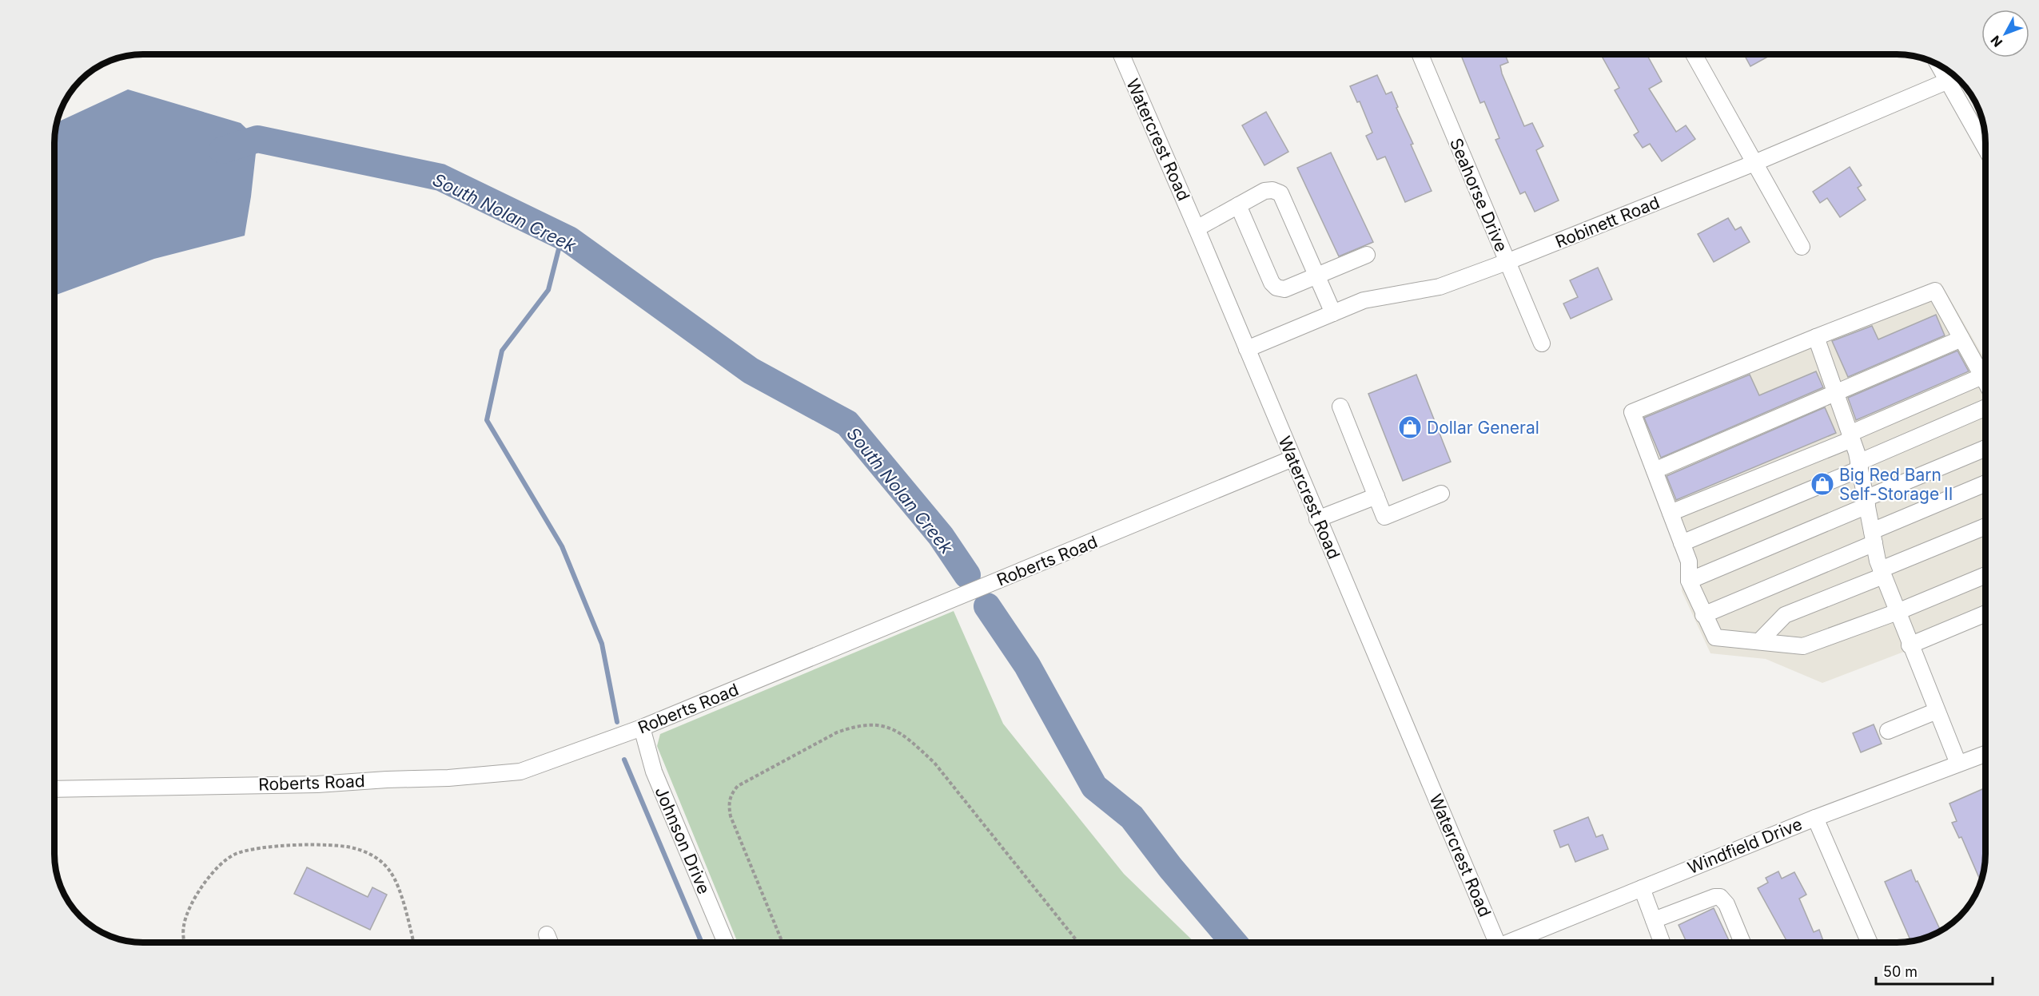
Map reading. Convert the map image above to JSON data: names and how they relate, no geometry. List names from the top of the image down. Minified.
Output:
{"streets":{"street":["Watercrest Road","Seahorse Drive","Robinett Road","Roberts Road","Johnson Drive","Windfield Drive"]},"crossings":[["Watercrest Road","Robinett Road"],["Watercrest Road","Roberts Road"],["Seahorse Drive","Robinett Road"],["Roberts Road","Johnson Drive"]],"water":["South Nolan Creek"],"places":{"shop":["Dollar General","Big Red Barn Self-Storage II"]},"scale_bar":"50 m","north":"bottom left"}
